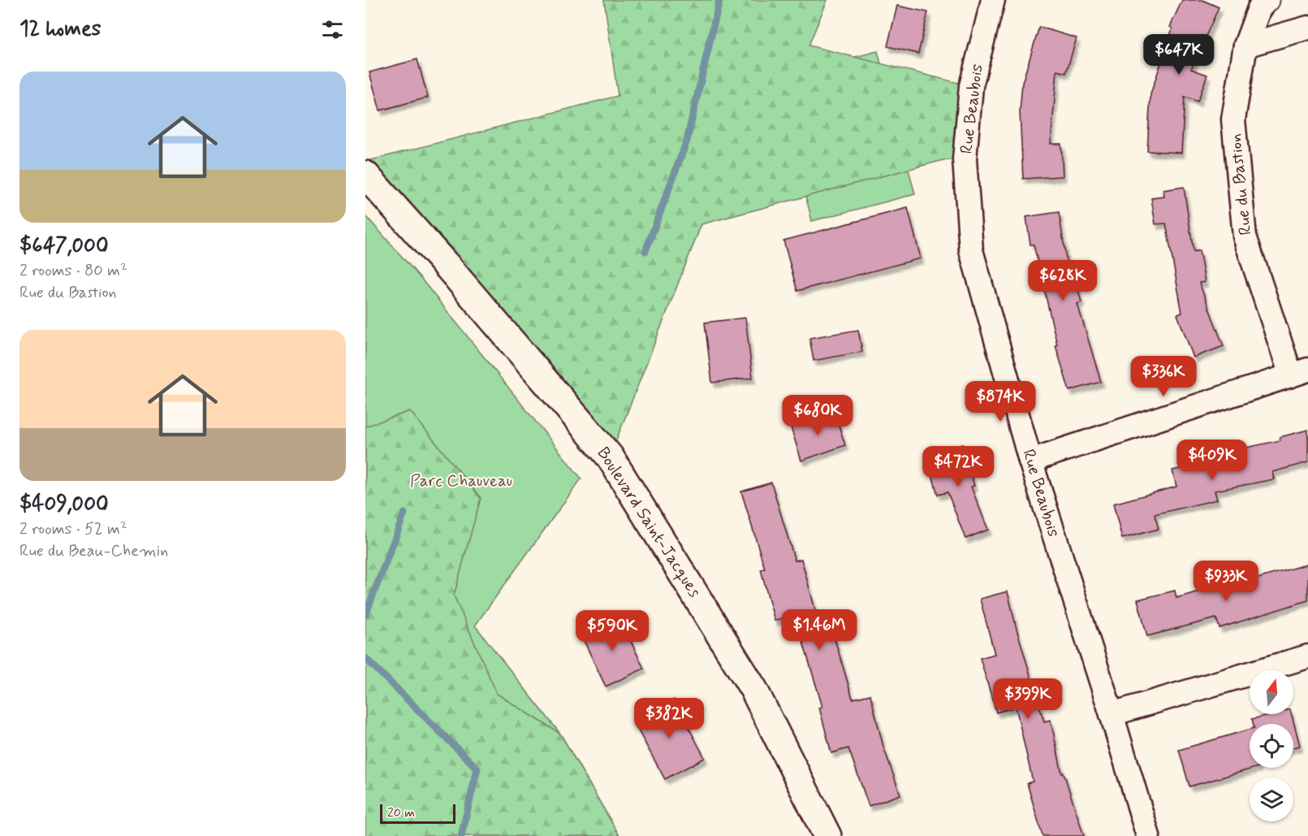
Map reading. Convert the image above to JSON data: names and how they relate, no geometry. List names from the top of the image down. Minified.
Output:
{"streets":{"street":["Rue Beaubois","Rue du Bastion","Boulevard Saint-Jacques"]},"parks":["Parc Chauveau"],"scale_bar":"20 m","north":"top","page":{"heading":"12 homes","price":["$647K","$628K","$336K","$874K","$680K","$409K","$472K","$933K","$1.46M","$590K","$399K","$382K"],"list":[{"name":"$647,000","note":"2 rooms · 80 m² · Rue du Bastion"},{"name":"$409,000","note":"2 rooms · 52 m² · Rue du Beau-Chemin"}],"scale":"20 m"}}
